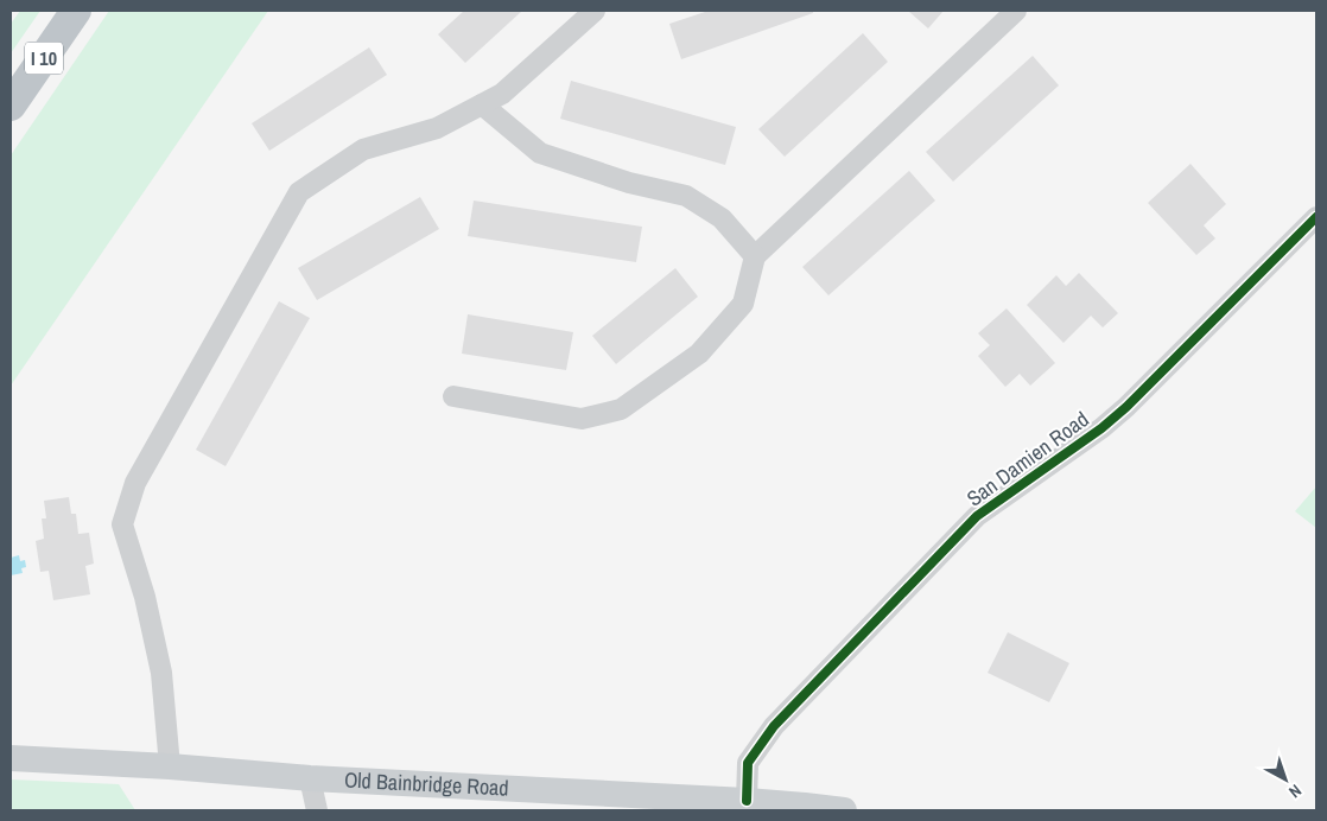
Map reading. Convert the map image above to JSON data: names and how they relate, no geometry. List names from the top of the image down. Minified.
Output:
{"streets":{"highway":["I 10"],"main road":["Old Bainbridge Road"],"street":["San Damien Road"]},"crossings":[["San Damien Road","Old Bainbridge Road"]],"north":"bottom right"}
